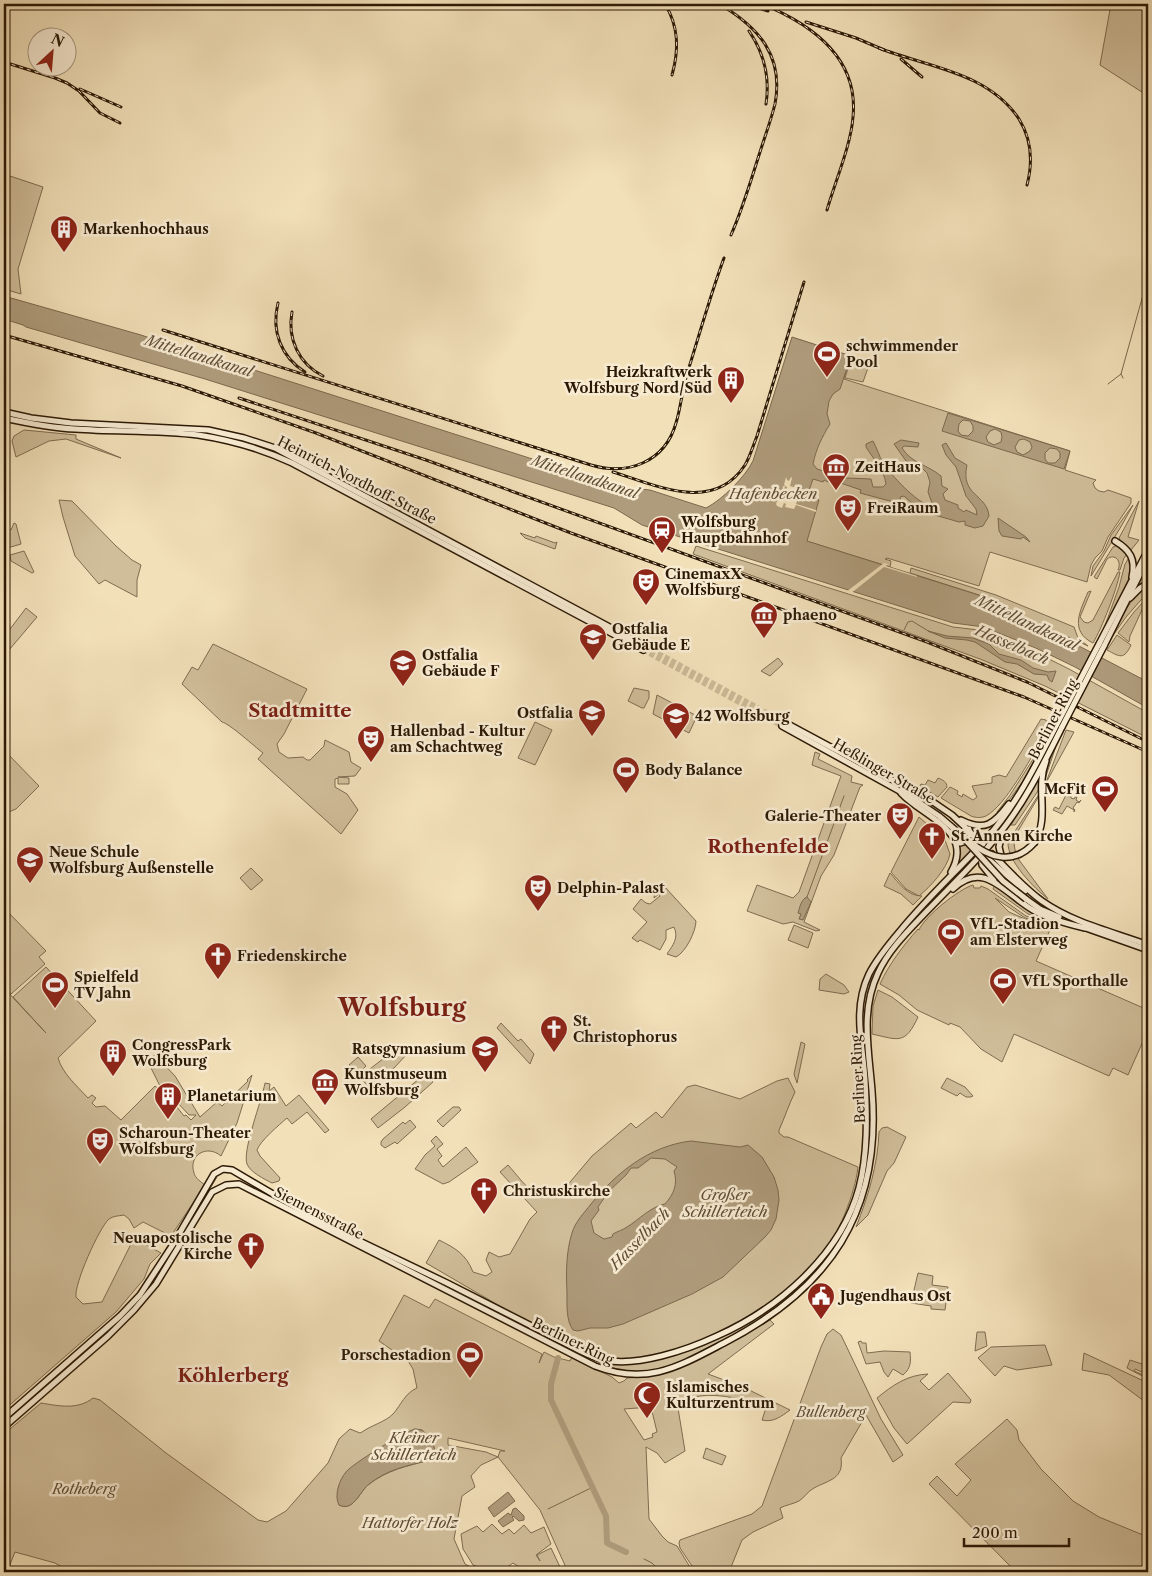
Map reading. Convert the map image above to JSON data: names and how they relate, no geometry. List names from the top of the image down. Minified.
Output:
{"streets":{"main road":["Heinrich-Nordhoff-Straße","Berliner Ring","Heßlinger Straße","Siemensstraße"]},"crossings":[["Berliner Ring","Heßlinger Straße"],["Berliner Ring","Siemensstraße"]],"districts":["Stadtmitte","Rothenfelde","Wolfsburg","Köhlerberg"],"water":["Mittellandkanal","Hafenbecken","Hasselbach","Großer Schillerteich","Kleiner Schillerteich"],"parks":["Bullenberg","Rotheberg","Hattorfer Holz"],"places":{"building":["Markenhochhaus","Heizkraftwerk Wolfsburg Nord/Süd","CongressPark Wolfsburg","Planetarium"],"sports":["schwimmender Pool","Body Balance","McFit","VfL-Stadion am Elsterweg","VfL Sporthalle","Spielfeld TV Jahn","Porschestadion"],"museum":["ZeitHaus","phaeno","Kunstmuseum Wolfsburg"],"theatre":["FreiRaum","CinemaxX Wolfsburg","Hallenbad - Kultur am Schachtweg","Galerie-Theater","Delphin-Palast","Scharoun-Theater Wolfsburg"],"station":["Wolfsburg Hauptbahnhof"],"school or university":["Ostfalia Gebäude E","Ostfalia Gebäude F","Ostfalia","42 Wolfsburg","Neue Schule Wolfsburg Außenstelle","Ratsgymnasium"],"church":["St. Annen Kirche","Friedenskirche","St. Christophorus","Christuskirche","Neuapostolische Kirche"],"public building":["Jugendhaus Ost"],"mosque":["Islamisches Kulturzentrum"]},"scale_bar":"200 m","north":"top right"}
